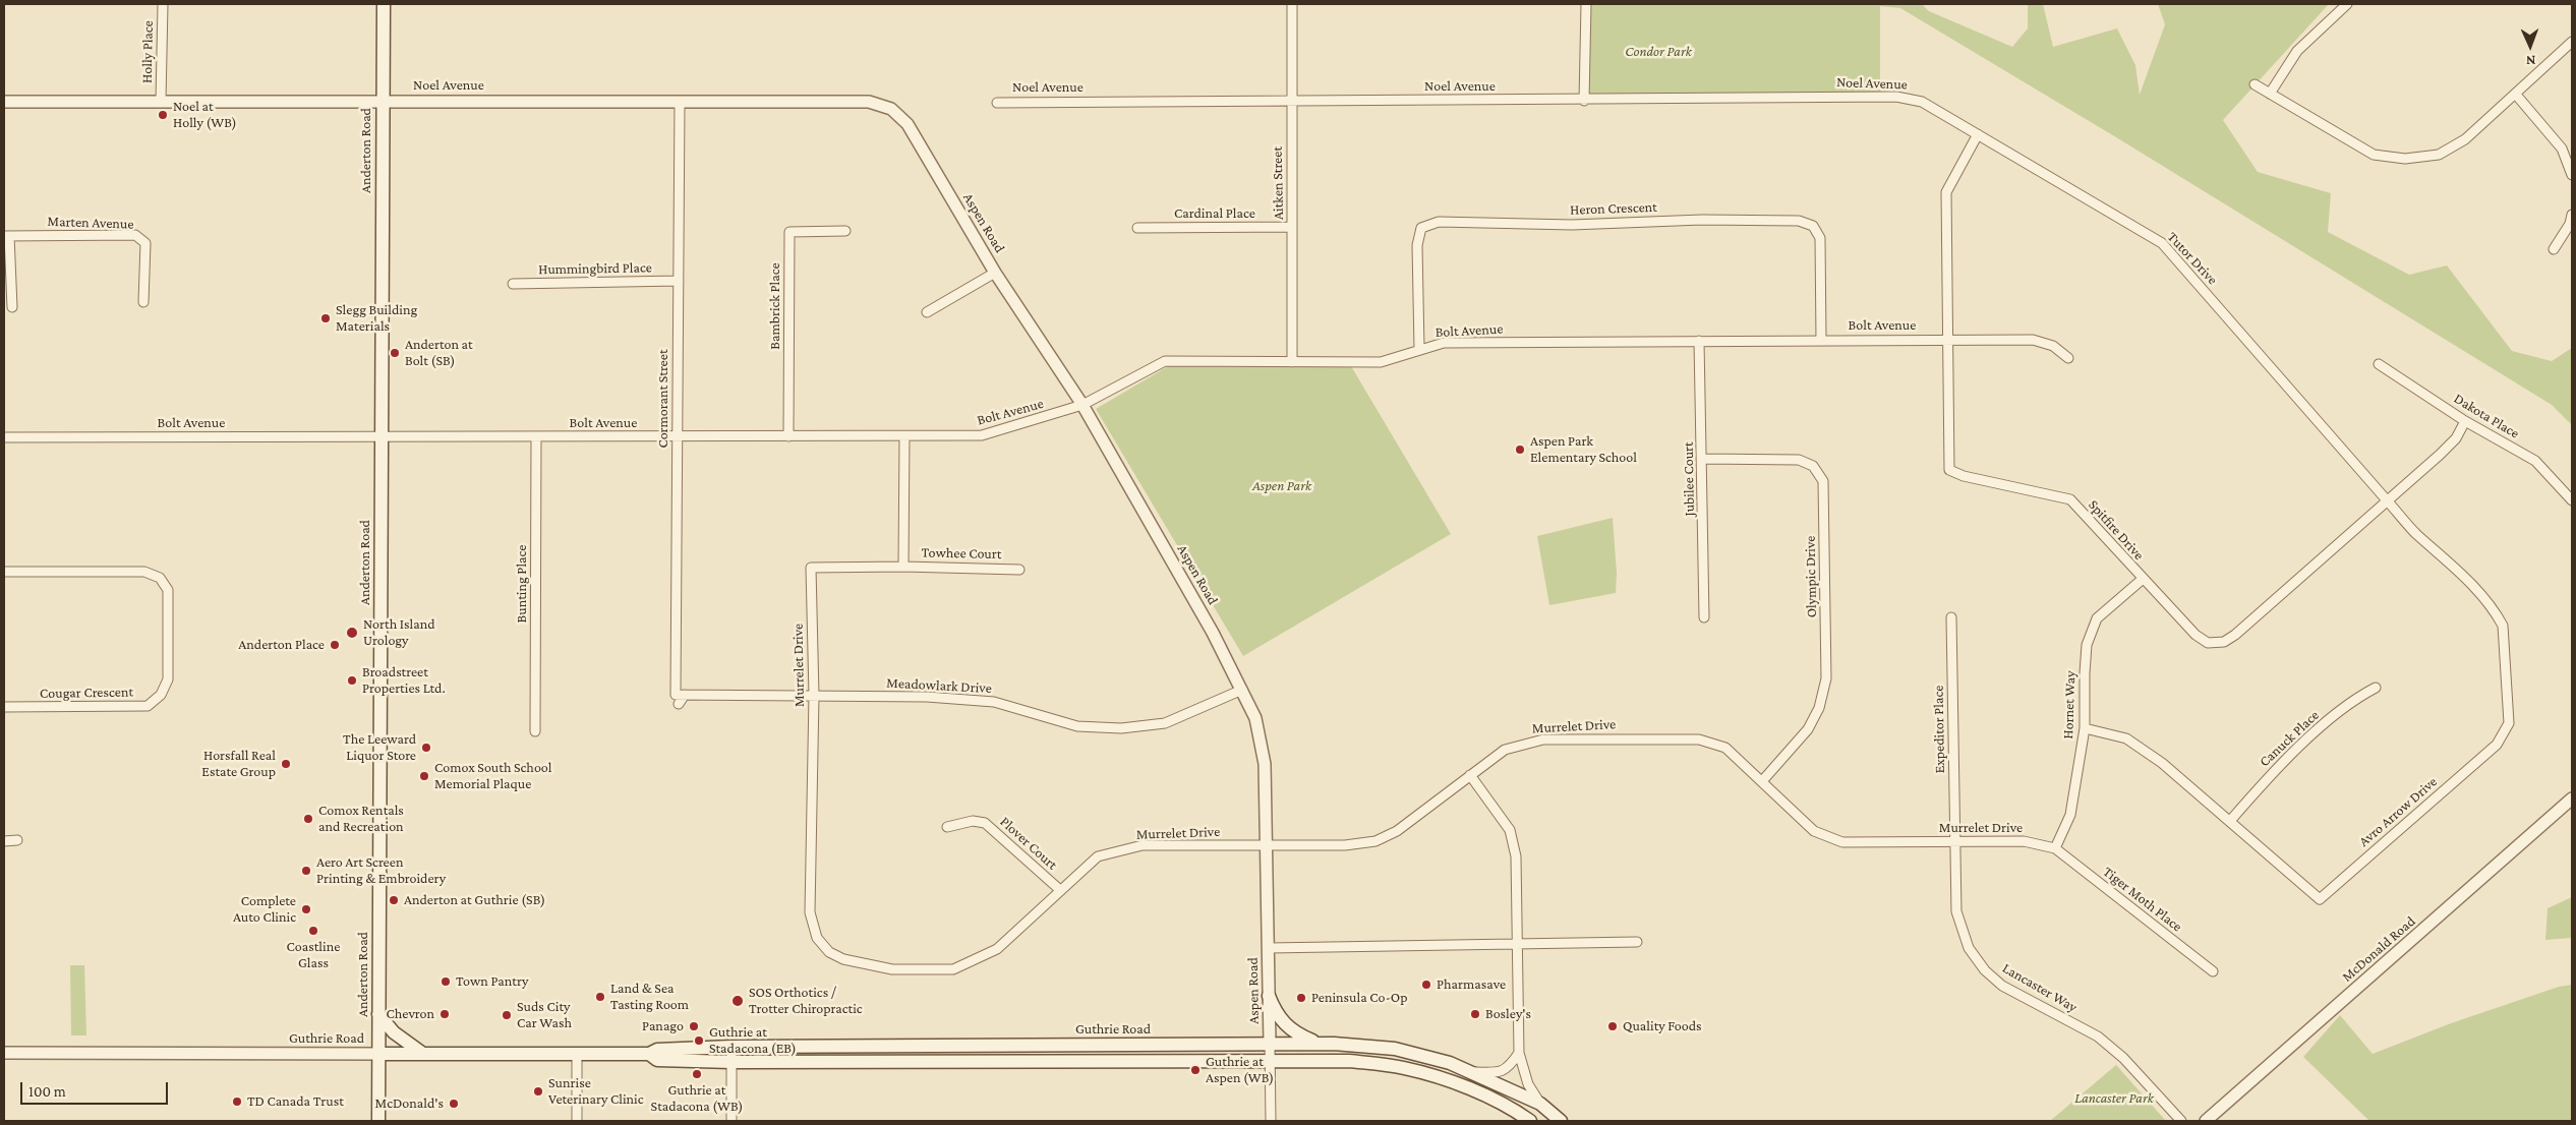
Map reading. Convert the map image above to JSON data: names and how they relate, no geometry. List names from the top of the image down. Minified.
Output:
{"streets":{"main road":["Anderton Road","Guthrie Road"],"street":["Holly Place","Noel Avenue","Aitken Street","Heron Crescent","Cardinal Place","Marten Avenue","Aspen Road","Tutor Drive","Hummingbird Place","Bambrick Place","Bolt Avenue","Cormorant Street","Dakota Place","Jubilee Court","Spitfire Drive","Towhee Court","Olympic Drive","Bunting Place","Murrelet Drive","Meadowlark Drive","Cougar Crescent","Hornet Way","Expeditor Place","Canuck Place","Avro Arrow Drive","Plover Court","Tiger Moth Place","McDonald Road","Lancaster Way"]},"crossings":[["Holly Place","Noel Avenue"],["Noel Avenue","Anderton Road"],["Noel Avenue","Aitken Street"],["Noel Avenue","Aspen Road"],["Noel Avenue","Tutor Drive"],["Noel Avenue","Cormorant Street"],["Anderton Road","Bolt Avenue"],["Anderton Road","Guthrie Road"],["Aitken Street","Cardinal Place"],["Aitken Street","Bolt Avenue"],["Heron Crescent","Bolt Avenue"],["Aspen Road","Bolt Avenue"],["Aspen Road","Murrelet Drive"],["Aspen Road","Meadowlark Drive"],["Aspen Road","Guthrie Road"],["Tutor Drive","Spitfire Drive"],["Tutor Drive","Avro Arrow Drive"],["Hummingbird Place","Cormorant Street"],["Bambrick Place","Bolt Avenue"],["Bolt Avenue","Cormorant Street"],["Bolt Avenue","Jubilee Court"],["Bolt Avenue","Spitfire Drive"],["Bolt Avenue","Bunting Place"],["Cormorant Street","Meadowlark Drive"],["Dakota Place","Spitfire Drive"],["Jubilee Court","Olympic Drive"],["Spitfire Drive","Hornet Way"],["Spitfire Drive","Avro Arrow Drive"],["Towhee Court","Murrelet Drive"],["Olympic Drive","Murrelet Drive"],["Murrelet Drive","Meadowlark Drive"],["Murrelet Drive","Hornet Way"],["Murrelet Drive","Expeditor Place"],["Murrelet Drive","Plover Court"],["Murrelet Drive","Tiger Moth Place"],["Murrelet Drive","Lancaster Way"],["Hornet Way","Avro Arrow Drive"],["Hornet Way","Tiger Moth Place"],["Expeditor Place","Lancaster Way"],["Canuck Place","Avro Arrow Drive"]],"parks":["Condor Park","Aspen Park","Lancaster Park"],"places":["Noel at Holly (WB)","Slegg Building Materials","Anderton at Bolt (SB)","Aspen Park Elementary School","North Island Urology","Anderton Place","Broadstreet Properties Ltd.","The Leeward Liquor Store","Horsfall Real Estate Group","Comox South School Memorial Plaque","Comox Rentals and Recreation","Aero Art Screen Printing & Embroidery","Anderton at Guthrie (SB)","Complete Auto Clinic","Coastline Glass","Town Pantry","Pharmasave","Land & Sea Tasting Room","Peninsula Co-Op","SOS Orthotics / Trotter Chiropractic","Chevron","Bosley's","Suds City Car Wash","Panago","Quality Foods","Guthrie at Stadacona (EB)","Guthrie at Aspen (WB)","Guthrie at Stadacona (WB)","Sunrise Veterinary Clinic","TD Canada Trust","McDonald's"],"scale_bar":"100 m","north":"bottom"}
